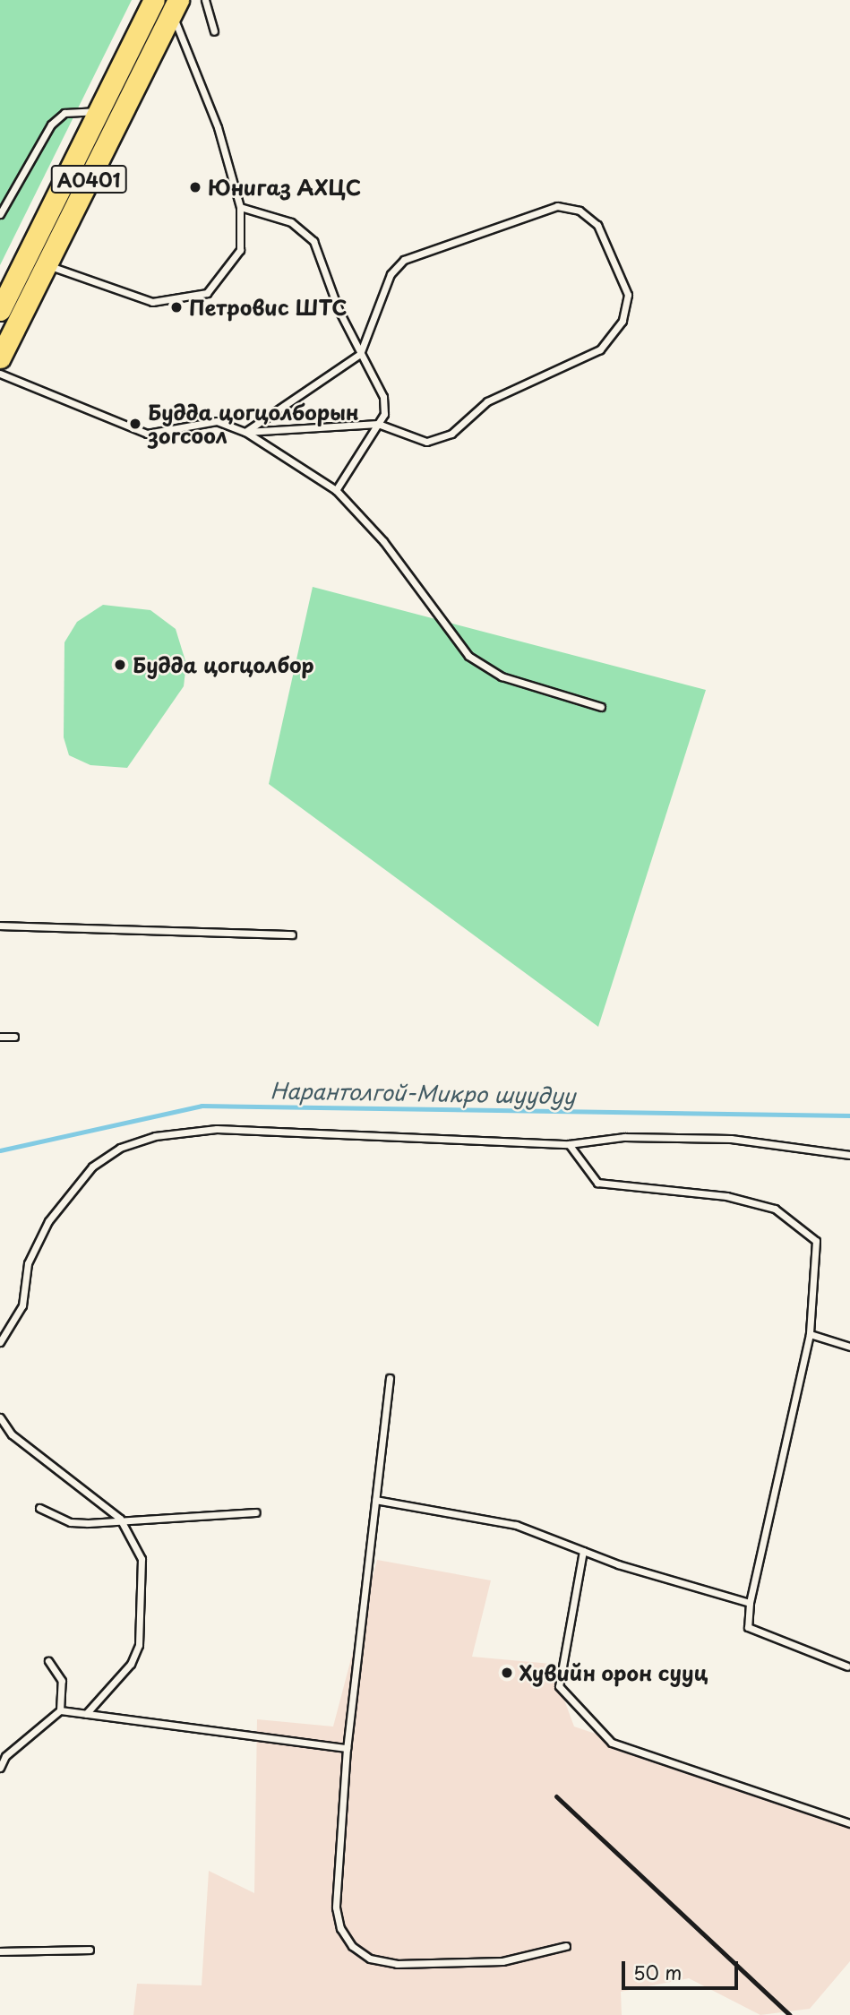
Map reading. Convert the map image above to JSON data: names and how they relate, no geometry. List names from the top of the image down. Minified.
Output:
{"streets":{"highway":["A0401"]},"water":["Нарантолгой-Микро шуудуу"],"places":["Юнигаз АХЦС","Петровис ШТС","Будда цогцолборын зогсоол","Будда цогцолбор","Хувийн орон сууц"],"scale_bar":"50 m"}
